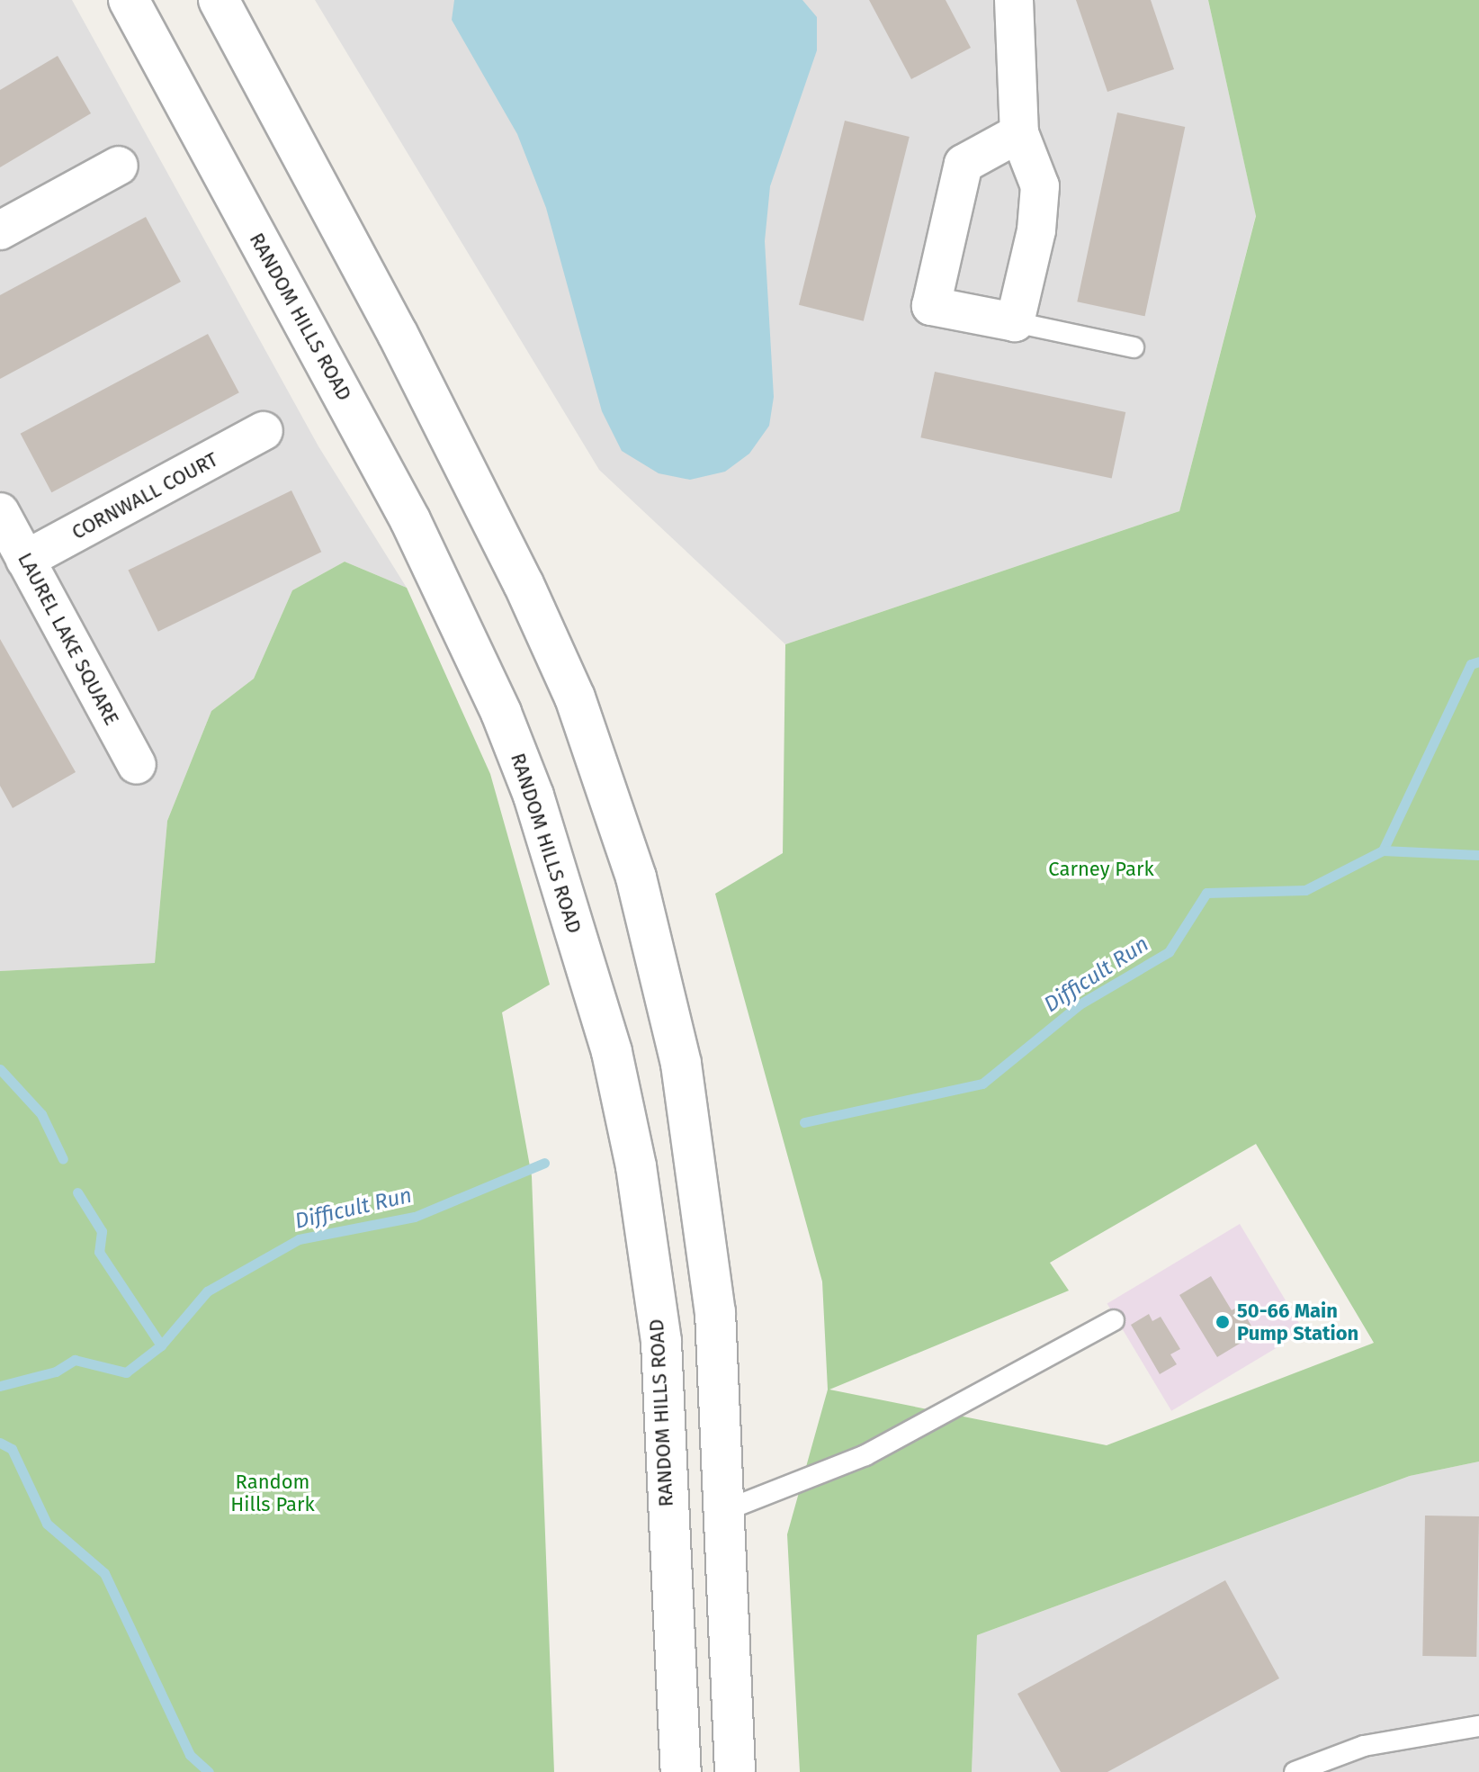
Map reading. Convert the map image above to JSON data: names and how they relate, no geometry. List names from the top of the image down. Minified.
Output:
{"streets":{"street":["RANDOM HILLS ROAD","CORNWALL COURT","LAUREL LAKE SQUARE"]},"crossings":[["CORNWALL COURT","LAUREL LAKE SQUARE"]],"water":["Difficult Run"],"parks":["Carney Park","Random Hills Park"],"places":["50-66 Main Pump Station"]}
